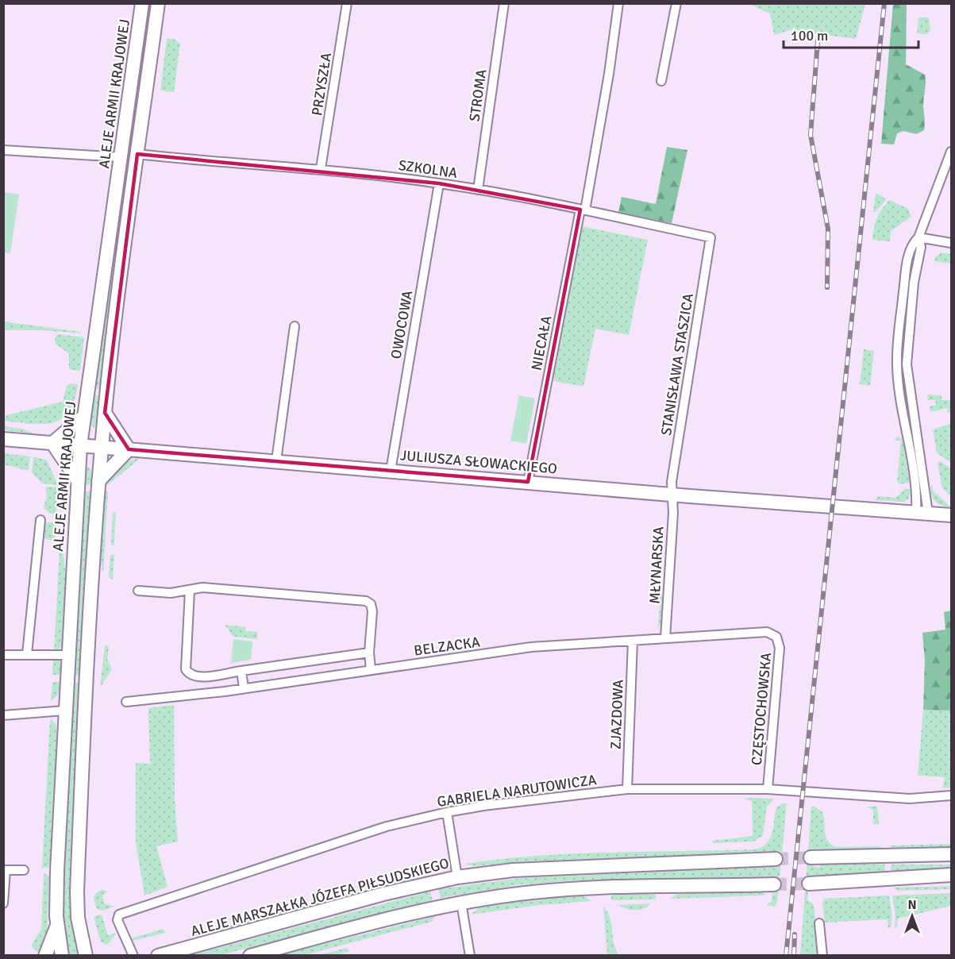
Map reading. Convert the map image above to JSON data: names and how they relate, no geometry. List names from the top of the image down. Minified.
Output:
{"streets":{"main road":["ALEJE ARMII KRAJOWEJ","JULIUSZA SŁOWACKIEGO","ALEJE MARSZAŁKA JÓZEFA PIŁSUDSKIEGO"],"street":["PRZYSZŁA","STROMA","SZKOLNA","OWOCOWA","NIECAŁA","STANISŁAWA STASZICA","MŁYNARSKA","BELZACKA","CZĘSTOCHOWSKA","ZJAZDOWA","GABRIELA NARUTOWICZA"]},"crossings":[["PRZYSZŁA","SZKOLNA"],["ALEJE ARMII KRAJOWEJ","JULIUSZA SŁOWACKIEGO"],["STROMA","SZKOLNA"],["SZKOLNA","OWOCOWA"],["SZKOLNA","NIECAŁA"],["SZKOLNA","STANISŁAWA STASZICA"],["OWOCOWA","JULIUSZA SŁOWACKIEGO"],["NIECAŁA","JULIUSZA SŁOWACKIEGO"],["STANISŁAWA STASZICA","JULIUSZA SŁOWACKIEGO"],["STANISŁAWA STASZICA","MŁYNARSKA"],["JULIUSZA SŁOWACKIEGO","MŁYNARSKA"],["MŁYNARSKA","BELZACKA"],["BELZACKA","CZĘSTOCHOWSKA"],["BELZACKA","ZJAZDOWA"],["CZĘSTOCHOWSKA","GABRIELA NARUTOWICZA"],["ZJAZDOWA","GABRIELA NARUTOWICZA"]],"scale_bar":"100 m","north":"top"}
